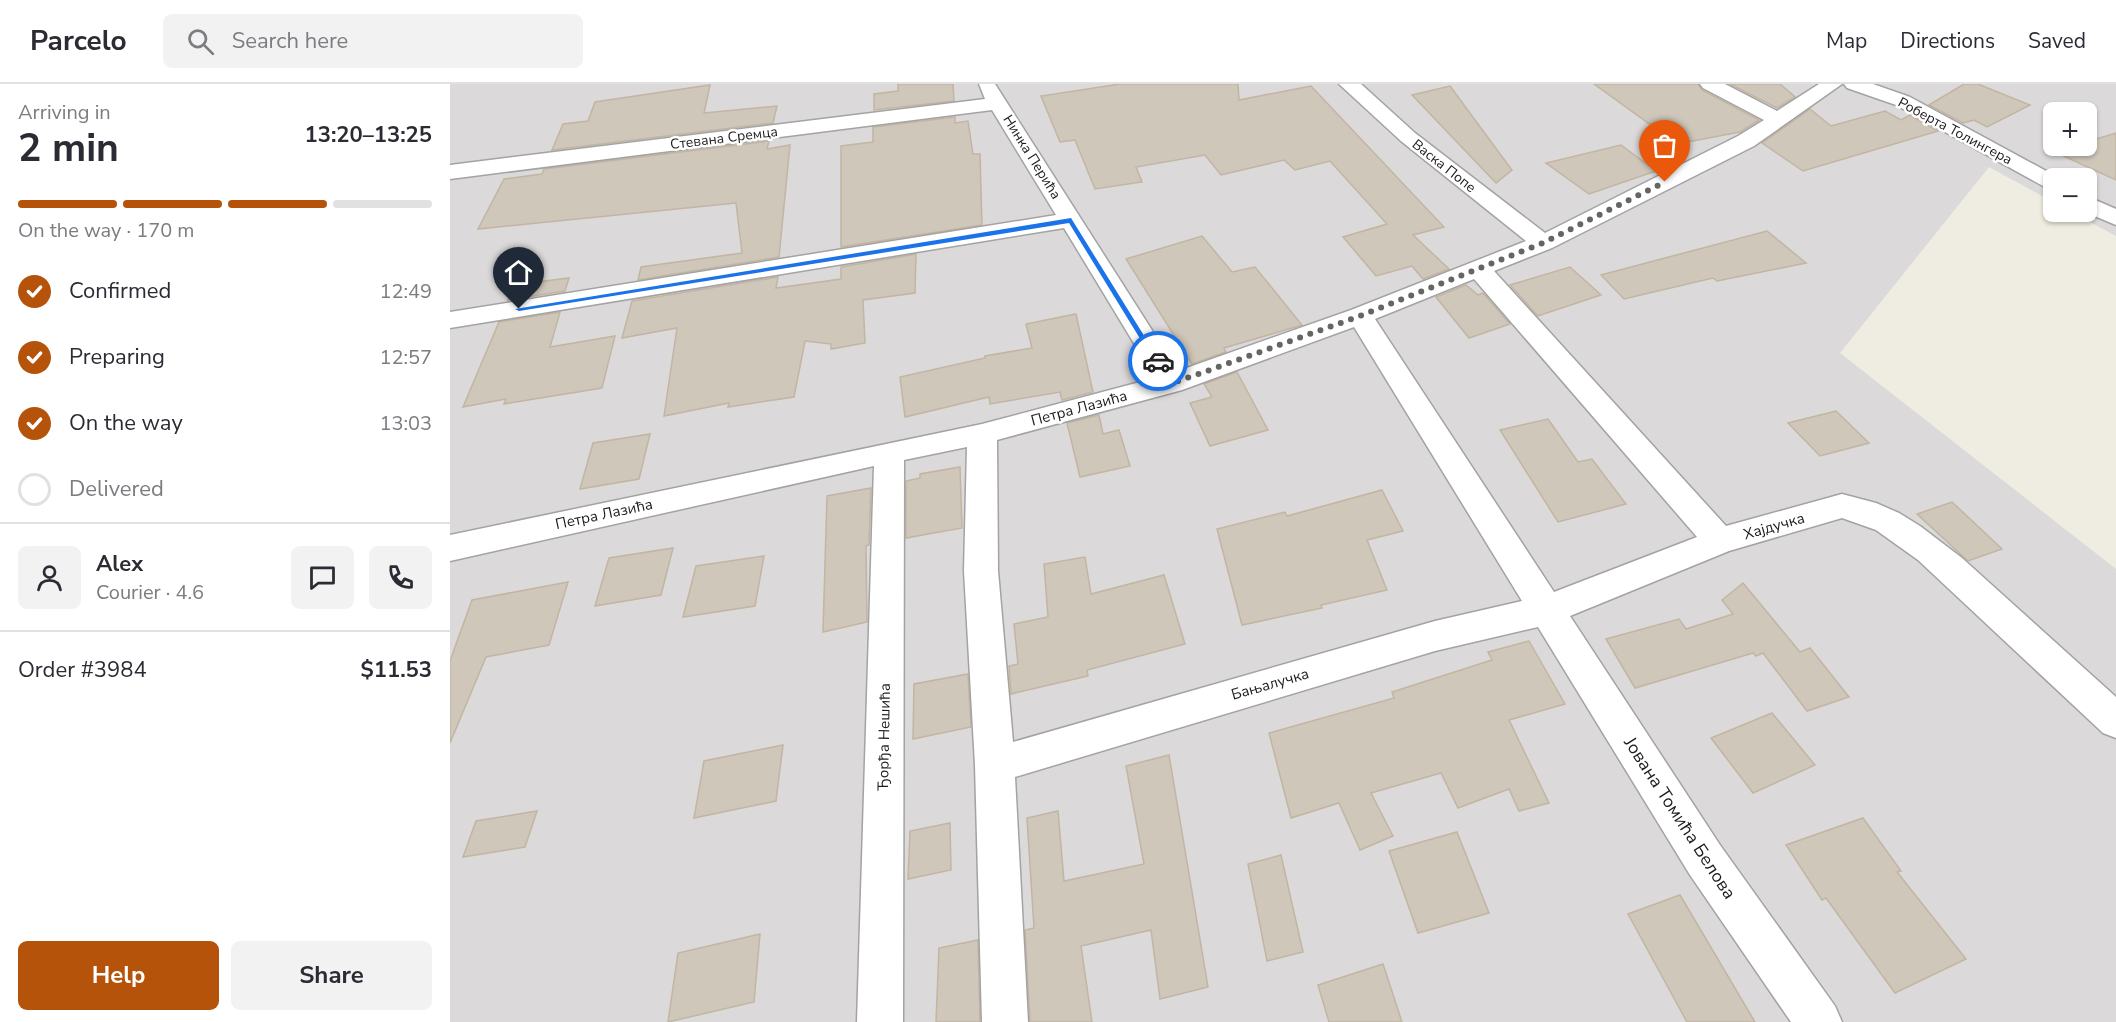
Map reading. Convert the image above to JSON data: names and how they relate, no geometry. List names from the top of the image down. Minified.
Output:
{"streets":{"street":["Роберта Толингера","Стевана Сремца","Нинка Перића","Васка Попе","Петра Лазића","Хајдучка","Бањалучка","Ђорђа Нешића","Јована Томића Белова"]},"crossings":[["Стевана Сремца","Нинка Перића"],["Нинка Перића","Петра Лазића"],["Васка Попе","Петра Лазића"],["Петра Лазића","Ђорђа Нешића"],["Петра Лазића","Јована Томића Белова"],["Хајдучка","Бањалучка"],["Хајдучка","Јована Томића Белова"],["Бањалучка","Јована Томића Белова"]],"page":{"header":"Parcelo","search":"Search here","nav":["Map","Directions","Saved"],"heading":["2 min","Arriving in","13:20–13:25"],"panel":["Alex","Courier · 4.6","Order #3984","$11.53"],"map_buttons":["+","−"],"bar":"On the way · 170 m","list":[["Confirmed","12:49"],["Preparing","12:57"],["On the way","13:03"],"Delivered"],"buttons":["Help","Share"]}}
